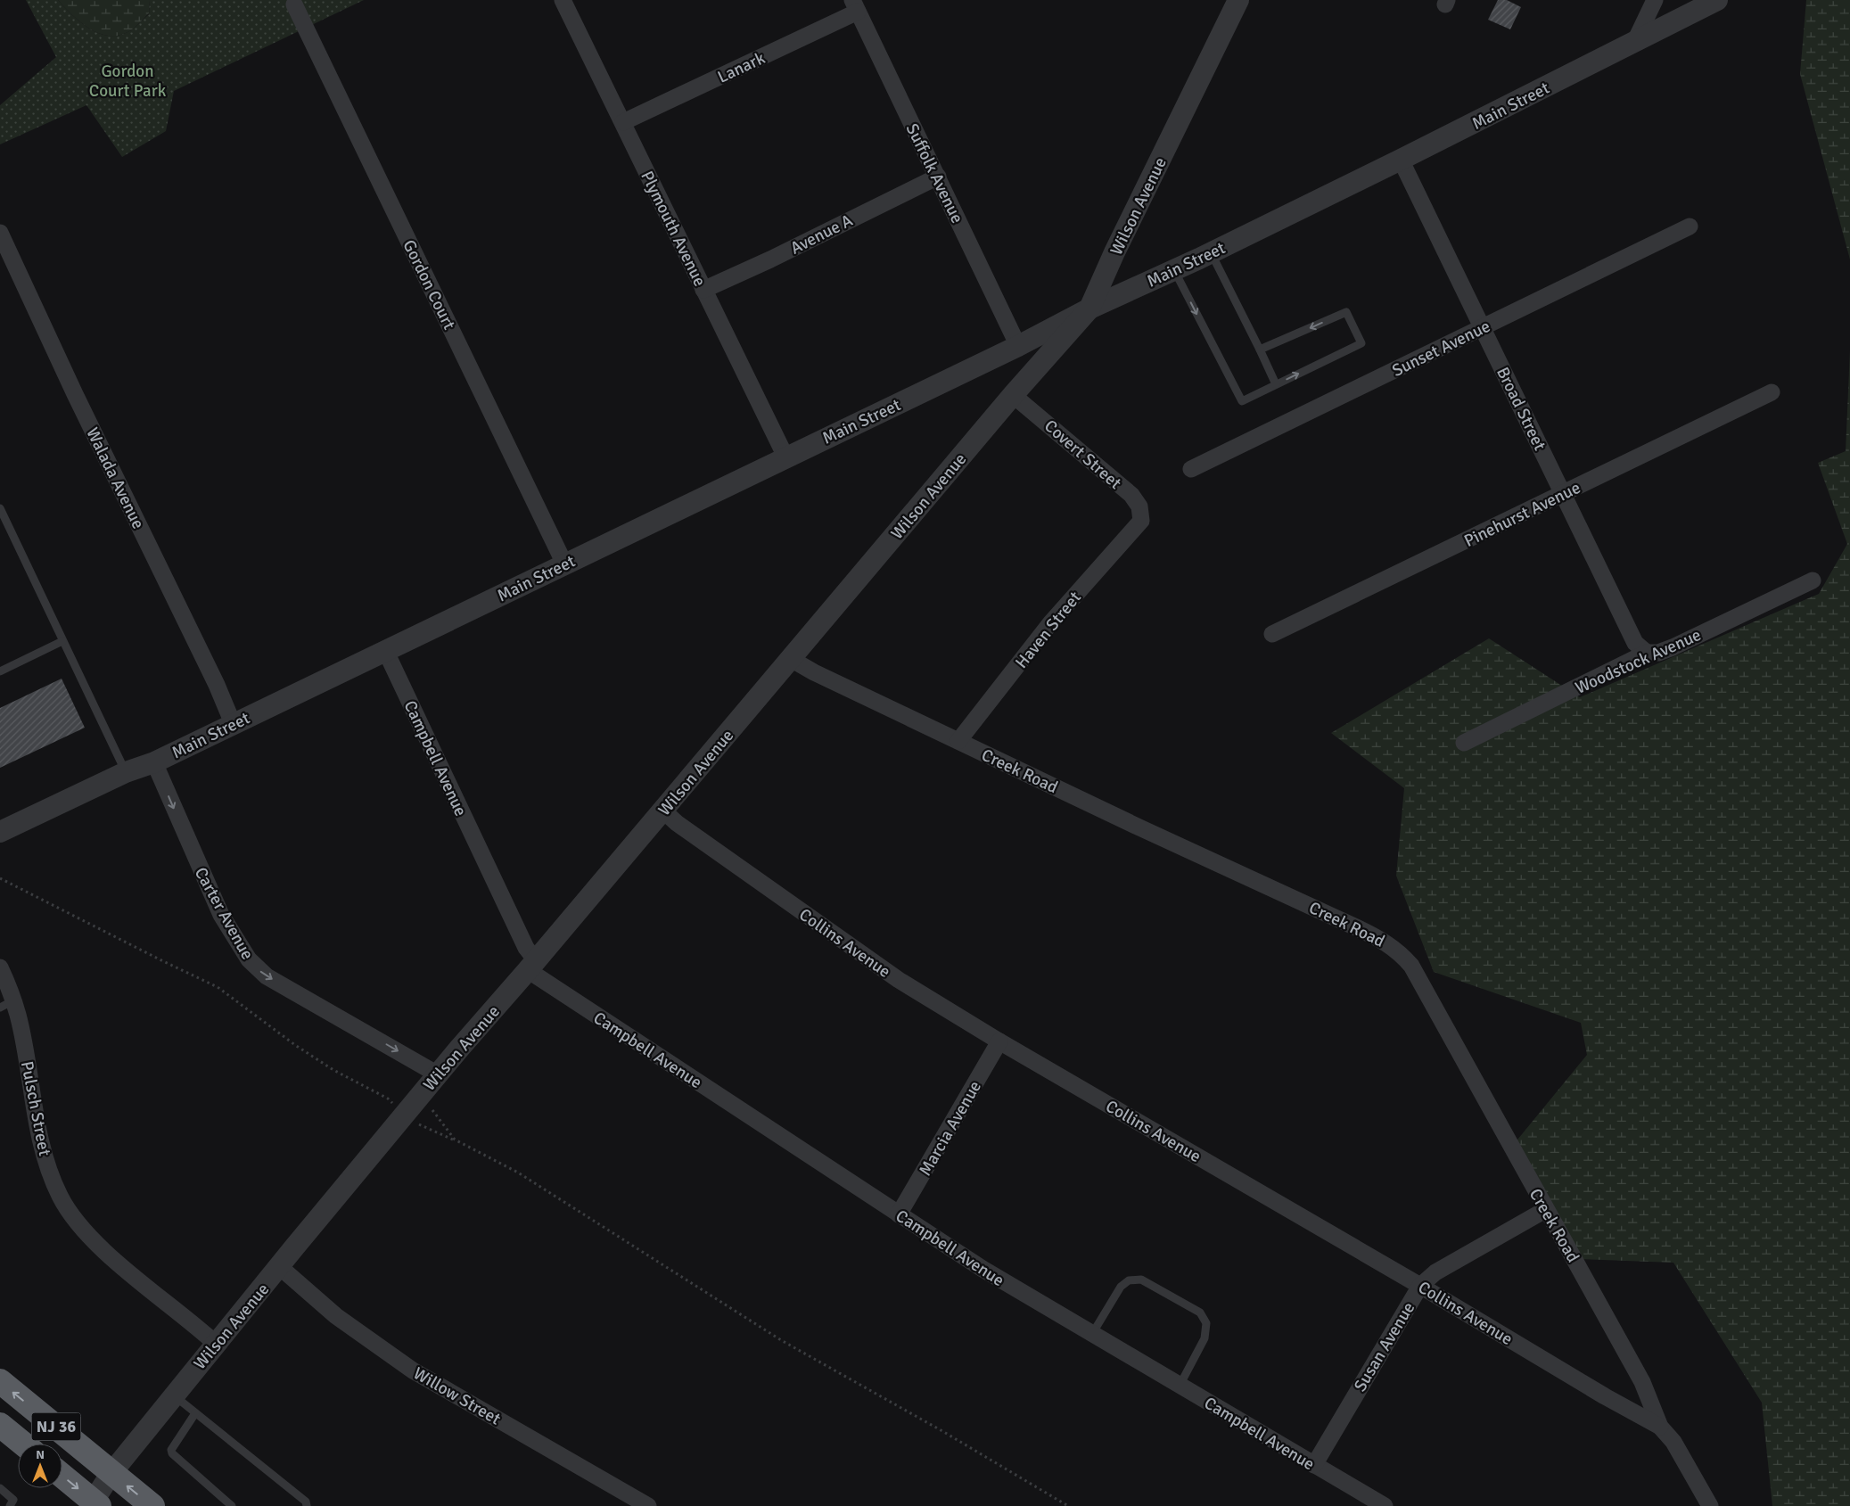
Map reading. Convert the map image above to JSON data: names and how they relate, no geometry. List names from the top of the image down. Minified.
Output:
{"streets":{"highway":["NJ 36"],"street":["Lanark","Main Street","Suffolk Avenue","Wilson Avenue","Plymouth Avenue","Avenue A","Gordon Court","Sunset Avenue","Broad Street","Covert Street","Walada Avenue","Pinehurst Avenue","Haven Street","Woodstock Avenue","Campbell Avenue","Creek Road","Carter Avenue","Collins Avenue","Pulsch Street","Marcia Avenue","Susan Avenue","Willow Street"]},"crossings":[["Lanark","Suffolk Avenue"],["Lanark","Plymouth Avenue"],["Main Street","Suffolk Avenue"],["Main Street","Wilson Avenue"],["Main Street","Plymouth Avenue"],["Main Street","Gordon Court"],["Main Street","Broad Street"],["Main Street","Walada Avenue"],["Main Street","Campbell Avenue"],["Main Street","Carter Avenue"],["Suffolk Avenue","Avenue A"],["Wilson Avenue","Covert Street"],["Wilson Avenue","Campbell Avenue"],["Wilson Avenue","Creek Road"],["Wilson Avenue","Carter Avenue"],["Wilson Avenue","Collins Avenue"],["Wilson Avenue","Pulsch Street"],["Wilson Avenue","Willow Street"],["Wilson Avenue","NJ 36"],["Plymouth Avenue","Avenue A"],["Sunset Avenue","Broad Street"],["Broad Street","Pinehurst Avenue"],["Broad Street","Woodstock Avenue"],["Covert Street","Haven Street"],["Haven Street","Creek Road"],["Campbell Avenue","Marcia Avenue"],["Campbell Avenue","Susan Avenue"],["Creek Road","Collins Avenue"],["Creek Road","Susan Avenue"],["Collins Avenue","Marcia Avenue"],["Collins Avenue","Susan Avenue"]],"one_way":["Carter Avenue"],"parks":["Gordon Court Park"],"north":"top"}
